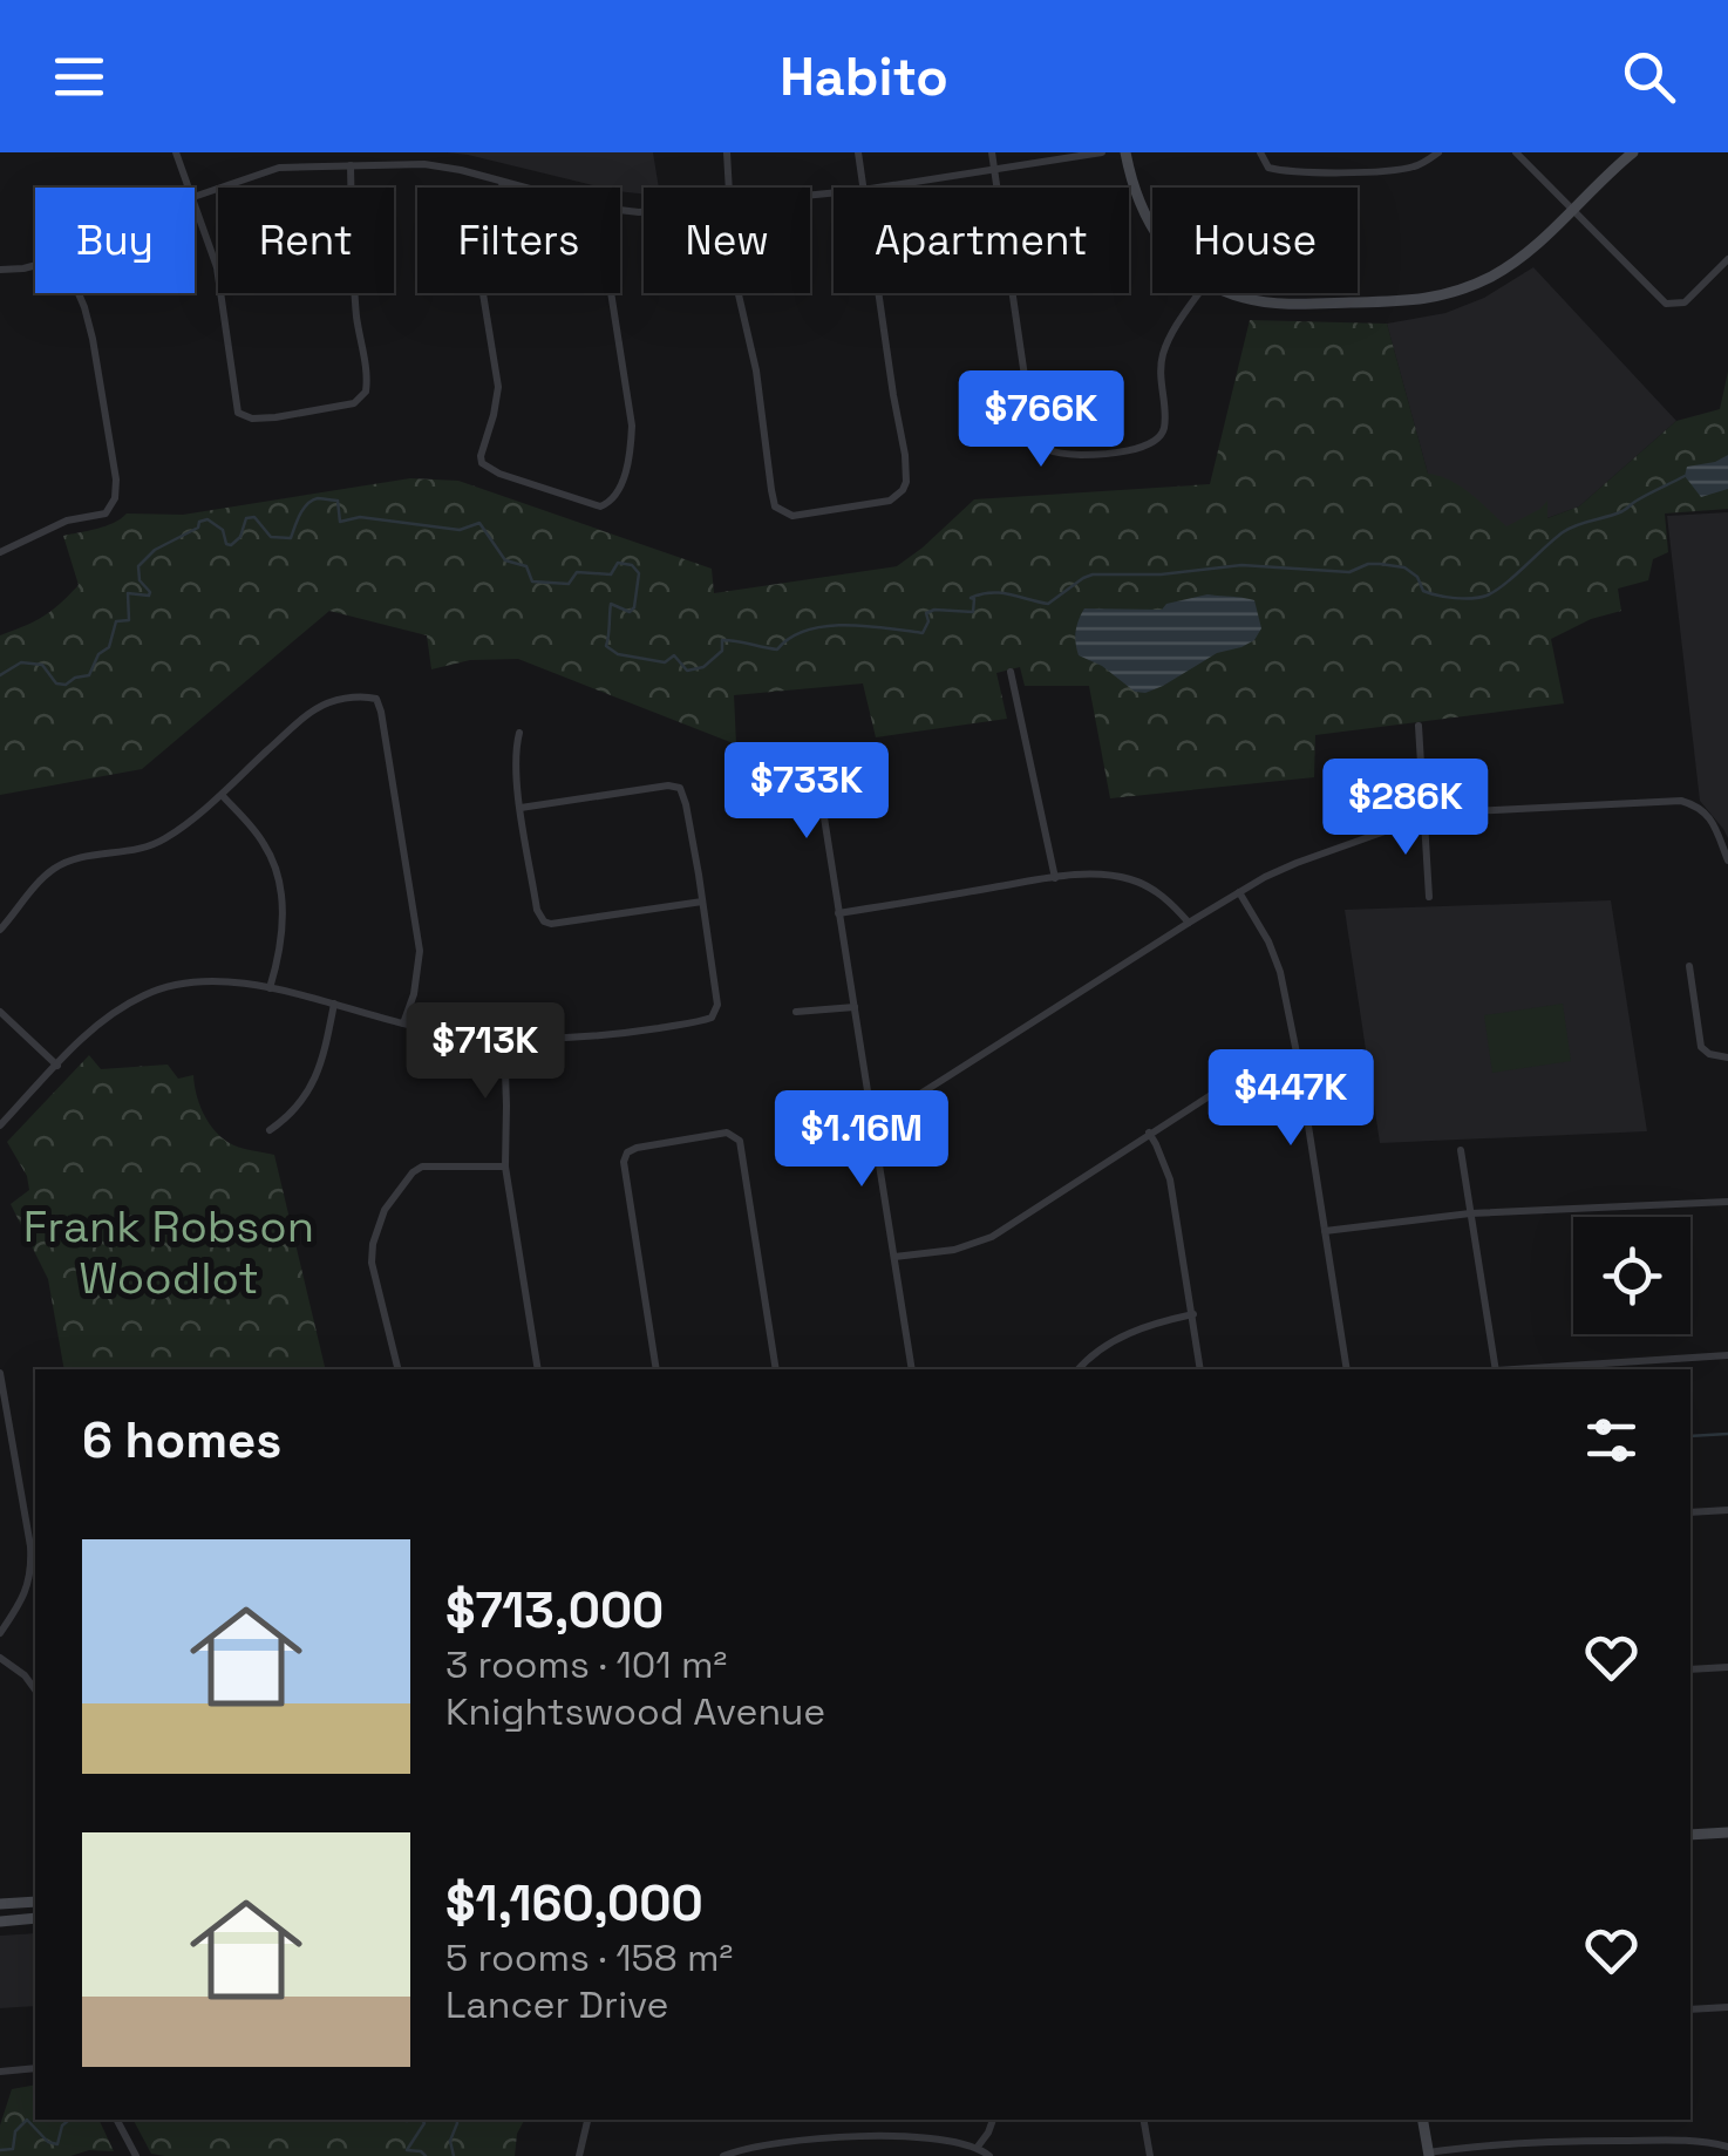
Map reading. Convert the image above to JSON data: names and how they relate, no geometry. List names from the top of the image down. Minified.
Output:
{"parks":["Frank Robson Woodlot"],"page":{"header":"Habito","chip":["Buy","Rent","Filters","New","Apartment","House"],"price":["$766K","$733K","$286K","$713K","$447K","$1.16M"],"heading":"6 homes","list":[{"name":"$713,000","note":"3 rooms · 101 m² · Knightswood Avenue"},{"name":"$1,160,000","note":"5 rooms · 158 m² · Lancer Drive"}]}}
